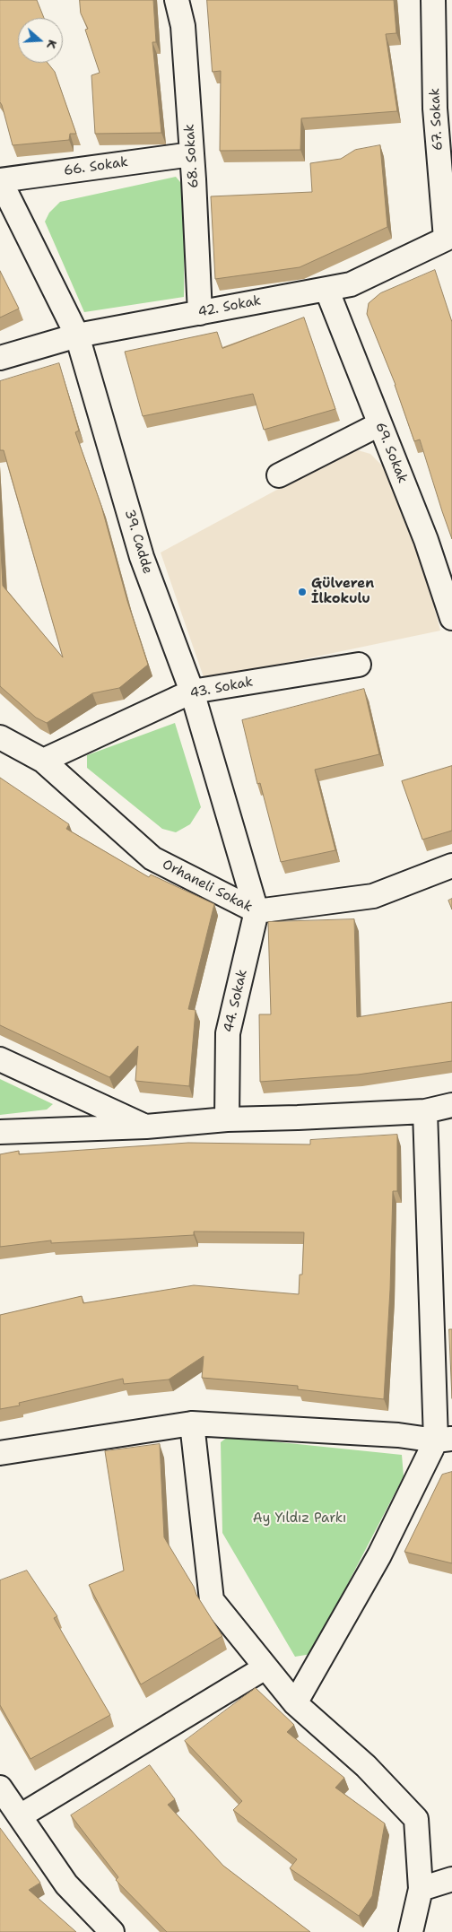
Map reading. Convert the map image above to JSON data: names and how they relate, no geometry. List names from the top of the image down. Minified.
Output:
{"streets":{"street":["67. Sokak","68. Sokak","66. Sokak","42. Sokak","69. Sokak","39. Cadde","43. Sokak","Orhaneli Sokak","44. Sokak"]},"crossings":[["67. Sokak","42. Sokak"],["68. Sokak","66. Sokak"],["68. Sokak","42. Sokak"],["66. Sokak","39. Cadde"],["42. Sokak","69. Sokak"],["42. Sokak","39. Cadde"],["39. Cadde","43. Sokak"],["39. Cadde","Orhaneli Sokak"],["39. Cadde","44. Sokak"],["43. Sokak","Orhaneli Sokak"],["Orhaneli Sokak","44. Sokak"]],"parks":["Ay Yıldız Parkı"],"places":["Gülveren İlkokulu"],"north":"right"}
